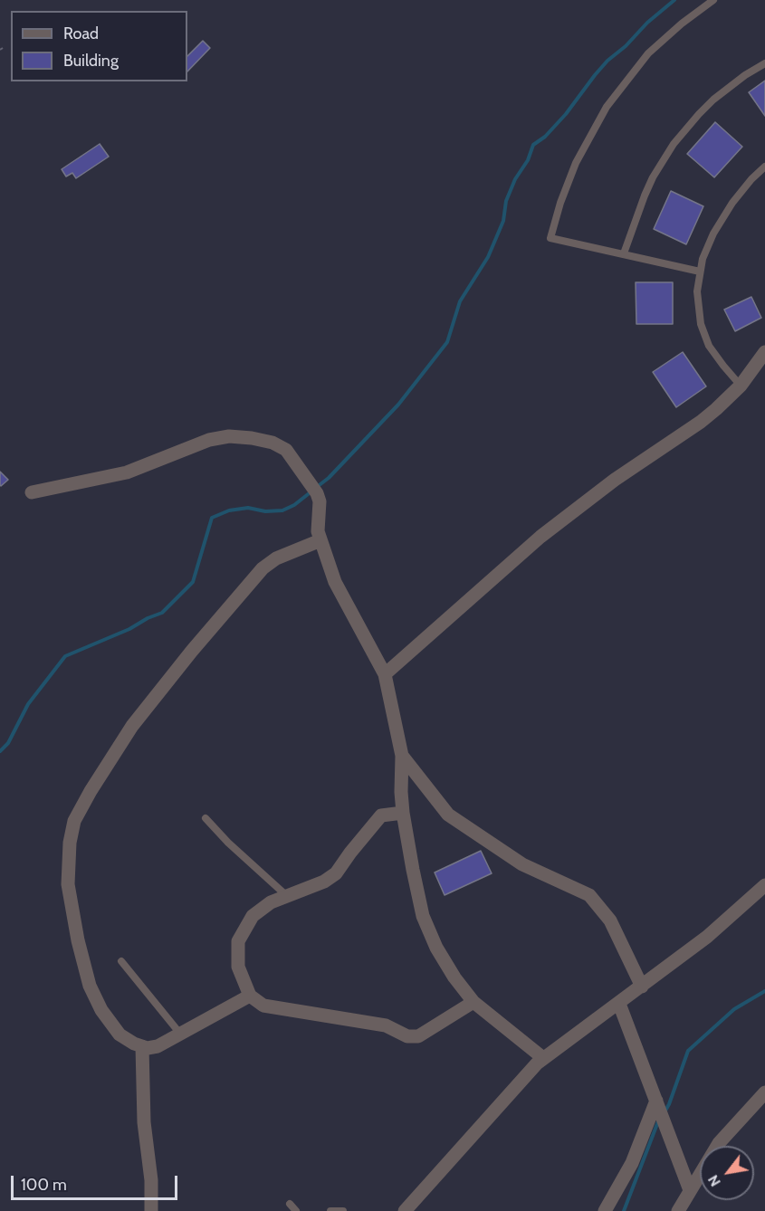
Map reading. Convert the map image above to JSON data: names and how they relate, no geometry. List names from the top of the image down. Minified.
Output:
{"legend":["Road","Building"],"scale_bar":"100 m","north":"bottom left"}
